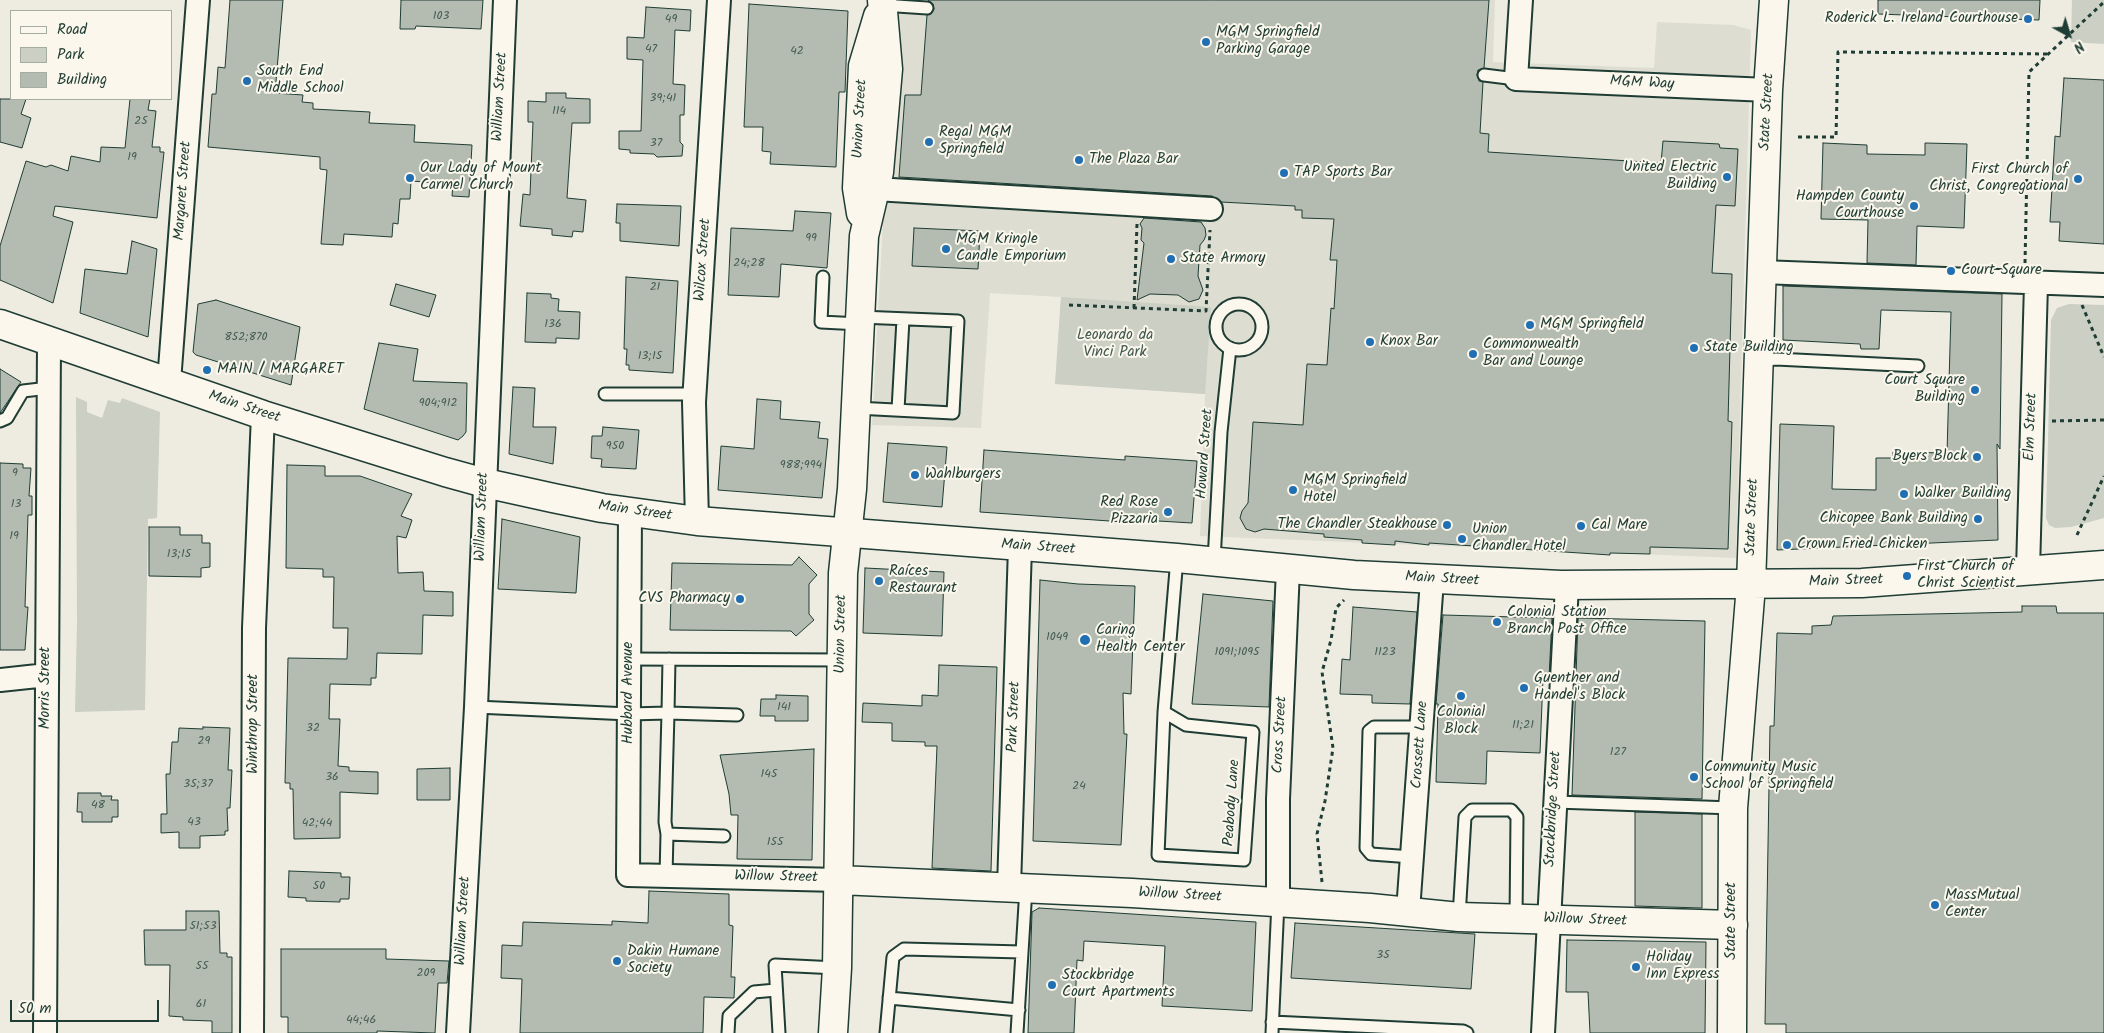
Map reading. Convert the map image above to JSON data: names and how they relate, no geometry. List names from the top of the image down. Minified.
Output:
{"streets":{"main road":["State Street","Union Street","Main Street","Willow Street"],"street":["MGM Way","William Street","Margaret Street","Wilcox Street","Elm Street","Morris Street","Hubbard Avenue","Park Street","Winthrop Street","Cross Street","Crossett Lane","Stockbridge Street"],"lane":["Howard Street","Peabody Lane"]},"crossings":[["MGM Way","State Street"],["William Street","Main Street"],["State Street","Main Street"],["State Street","Willow Street"],["Union Street","Main Street"],["Union Street","Willow Street"],["Margaret Street","Main Street"],["Wilcox Street","Main Street"],["Main Street","Elm Street"],["Main Street","Howard Street"],["Main Street","Morris Street"],["Main Street","Hubbard Avenue"],["Main Street","Park Street"],["Main Street","Winthrop Street"],["Main Street","Cross Street"],["Main Street","Crossett Lane"],["Main Street","Peabody Lane"],["Main Street","Stockbridge Street"],["Hubbard Avenue","Willow Street"],["Park Street","Willow Street"],["Cross Street","Willow Street"],["Crossett Lane","Willow Street"],["Stockbridge Street","Willow Street"]],"parks":["Leonardo da Vinci Park"],"places":["Roderick L. Ireland Courthouse","MGM Springfield Parking Garage","South End Middle School","Regal MGM Springfield","The Plaza Bar","TAP Sports Bar","United Electric Building","Our Lady of Mount Carmel Church","First Church of Christ, Congregational","Hampden County Courthouse","MGM Kringle Candle Emporium","State Armory","Court Square","MGM Springfield","Knox Bar","State Building","Commonwealth Bar and Lounge","MAIN / MARGARET","Court Square Building","Byers Block","Wahlburgers","MGM Springfield Hotel","Walker Building","Red Rose Pizzaria","Chicopee Bank Building","The Chandler Steakhouse","Cal Mare","Union Chandler Hotel","Crown Fried Chicken","First Church of Christ Scientist","Raíces Restaurant","CVS Pharmacy","Colonial Station Branch Post Office","Caring Health Center","Guenther and Handel's Block","Colonial Block","Community Music School of Springfield","MassMutual Center","Dakin Humane Society","Holiday Inn Express","Stockbridge Court Apartments"],"house_numbers":["103","49","47","42","39;41","114","25","37","19","99","24;28","21","136","852;870","13;15","904;912","950","988;994","9","13","19","13;15","1049","1091;1095","1123","141","11;21","32","29","127","145","36","35;37","24","48","43","42;44","155","50","51;53","35","55","209","61","44;46"],"legend":["Road","Park","Building"],"scale_bar":"50 m","north":"bottom right"}
